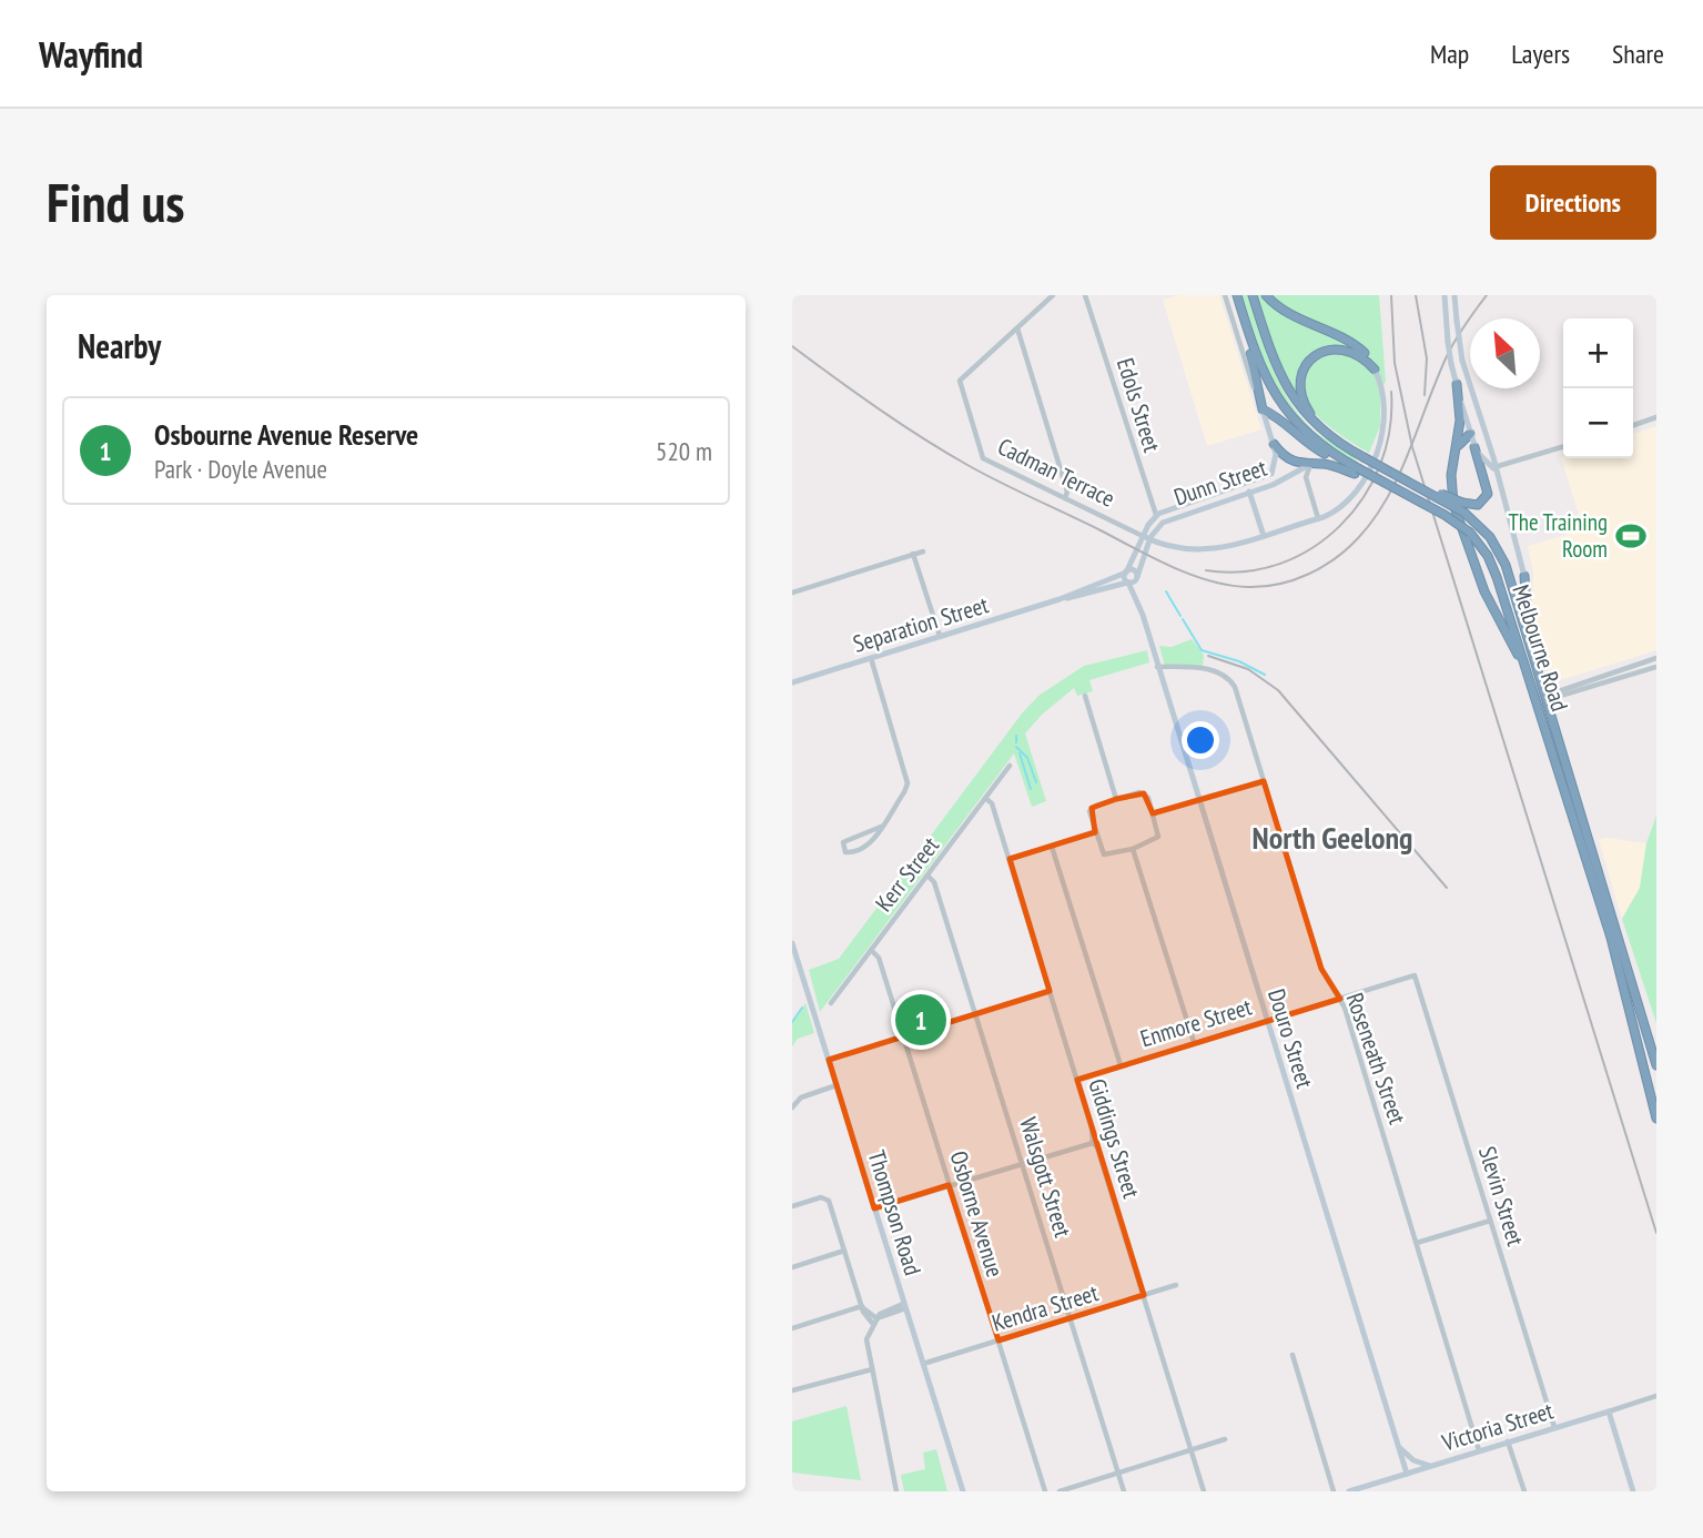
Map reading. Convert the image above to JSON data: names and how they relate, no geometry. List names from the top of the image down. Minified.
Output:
{"streets":{"highway":["Melbourne Road"],"main road":["Edols Street","Dunn Street","Separation Street","Douro Street","Thompson Road","Victoria Street"],"street":["Cadman Terrace","Kerr Street","Enmore Street","Roseneath Street","Giddings Street","Walsgott Street","Slevin Street","Osborne Avenue","Kendra Street"]},"crossings":[["Edols Street","Dunn Street"],["Cadman Terrace","Dunn Street"],["Separation Street","Douro Street"],["Kerr Street","Giddings Street"],["Kerr Street","Walsgott Street"],["Kerr Street","Osborne Avenue"],["Enmore Street","Douro Street"],["Enmore Street","Roseneath Street"],["Enmore Street","Giddings Street"],["Enmore Street","Slevin Street"],["Douro Street","Roseneath Street"],["Douro Street","Victoria Street"],["Roseneath Street","Victoria Street"],["Giddings Street","Kendra Street"],["Walsgott Street","Kendra Street"],["Slevin Street","Victoria Street"],["Thompson Road","Kendra Street"],["Osborne Avenue","Kendra Street"]],"districts":["North Geelong"],"places":{"sports":["The Training Room"]},"north":"top left","page":{"header":"Wayfind","nav":["Map","Layers","Share"],"buttons":"Directions","title":"Find us","heading":"Nearby","map_buttons":["+","−"],"list":[{"mark":"1","name":"Osbourne Avenue Reserve","note":"Park · Doyle Avenue","value":"520 m"}],"pins":"1"}}
